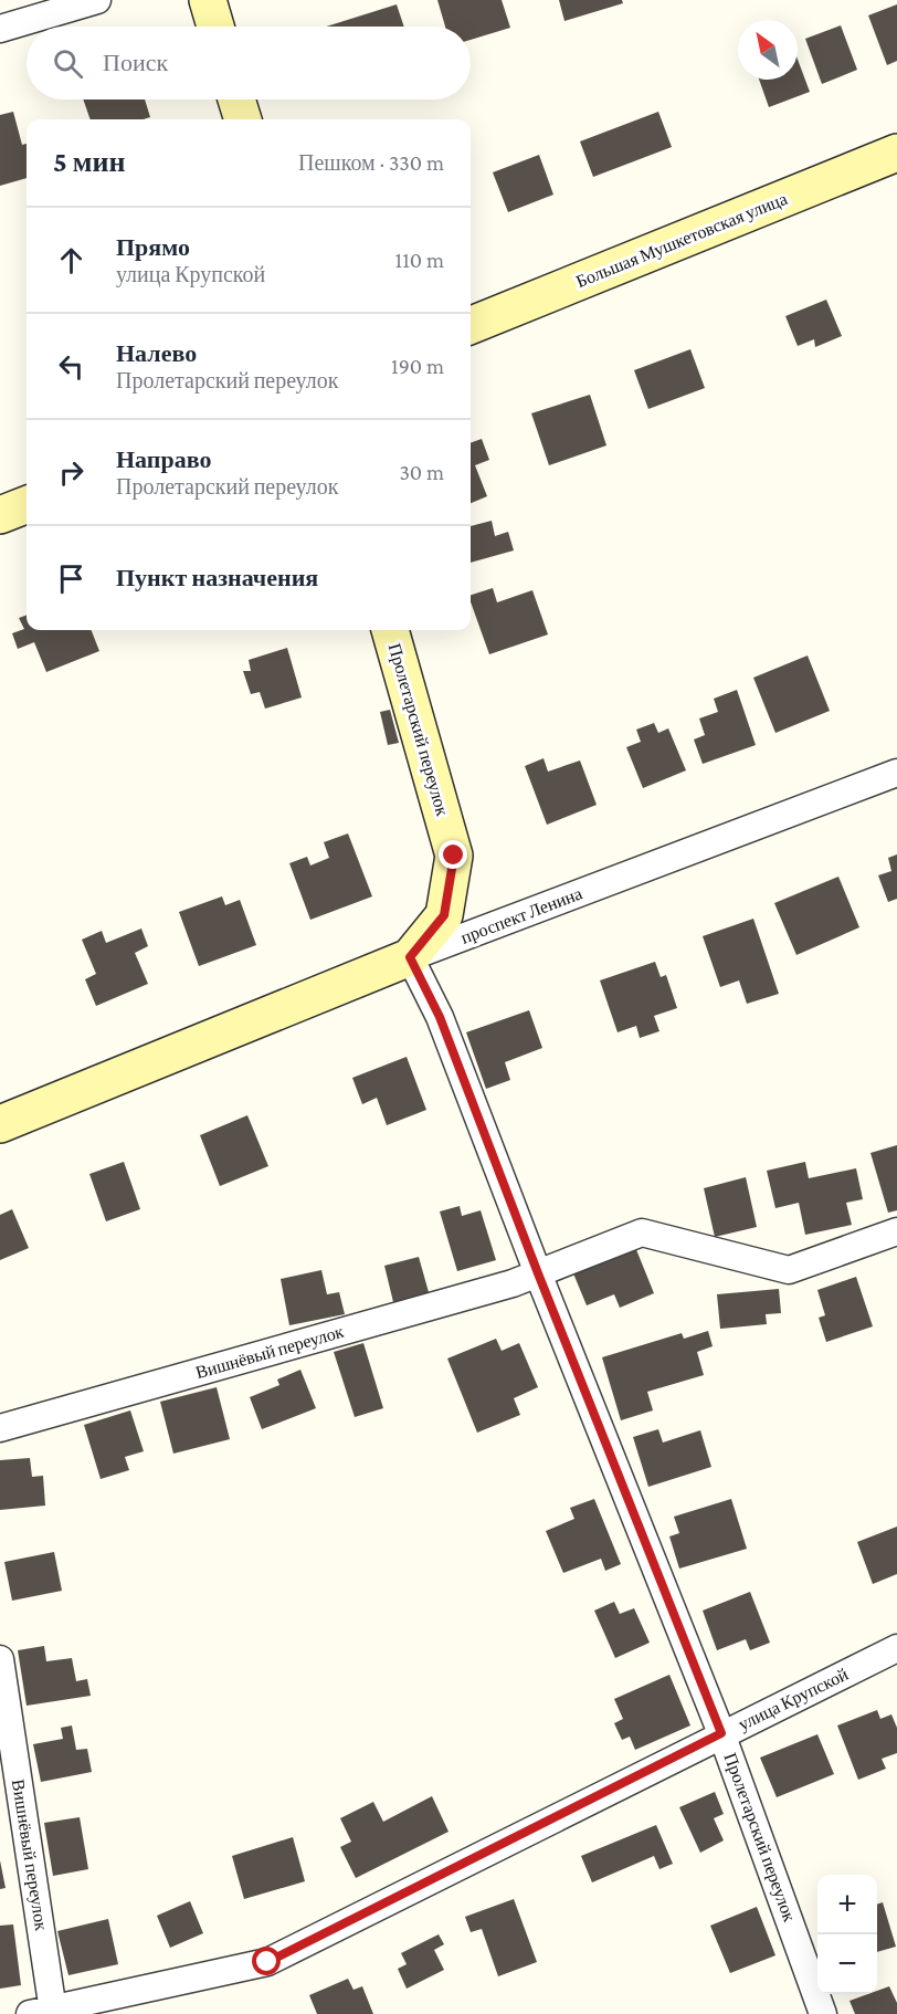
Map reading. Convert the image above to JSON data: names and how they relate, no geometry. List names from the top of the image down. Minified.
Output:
{"streets":{"main road":["Большая Мушкетовская улица","Пролетарский переулок","проспект Ленина"],"street":["Вишнёвый переулок","улица Крупской"]},"crossings":[["Пролетарский переулок","проспект Ленина"],["Пролетарский переулок","Вишнёвый переулок"],["Пролетарский переулок","улица Крупской"],["Вишнёвый переулок","улица Крупской"]],"north":"top left","page":{"search":"Поиск","heading":["5 мин","Пешком · 330 m"],"list":[["Прямо","улица Крупской","110 m"],["Налево","Пролетарский переулок","190 m"],["Направо","Пролетарский переулок","30 m"],"Пункт назначения"],"map_buttons":["+","−"]}}
